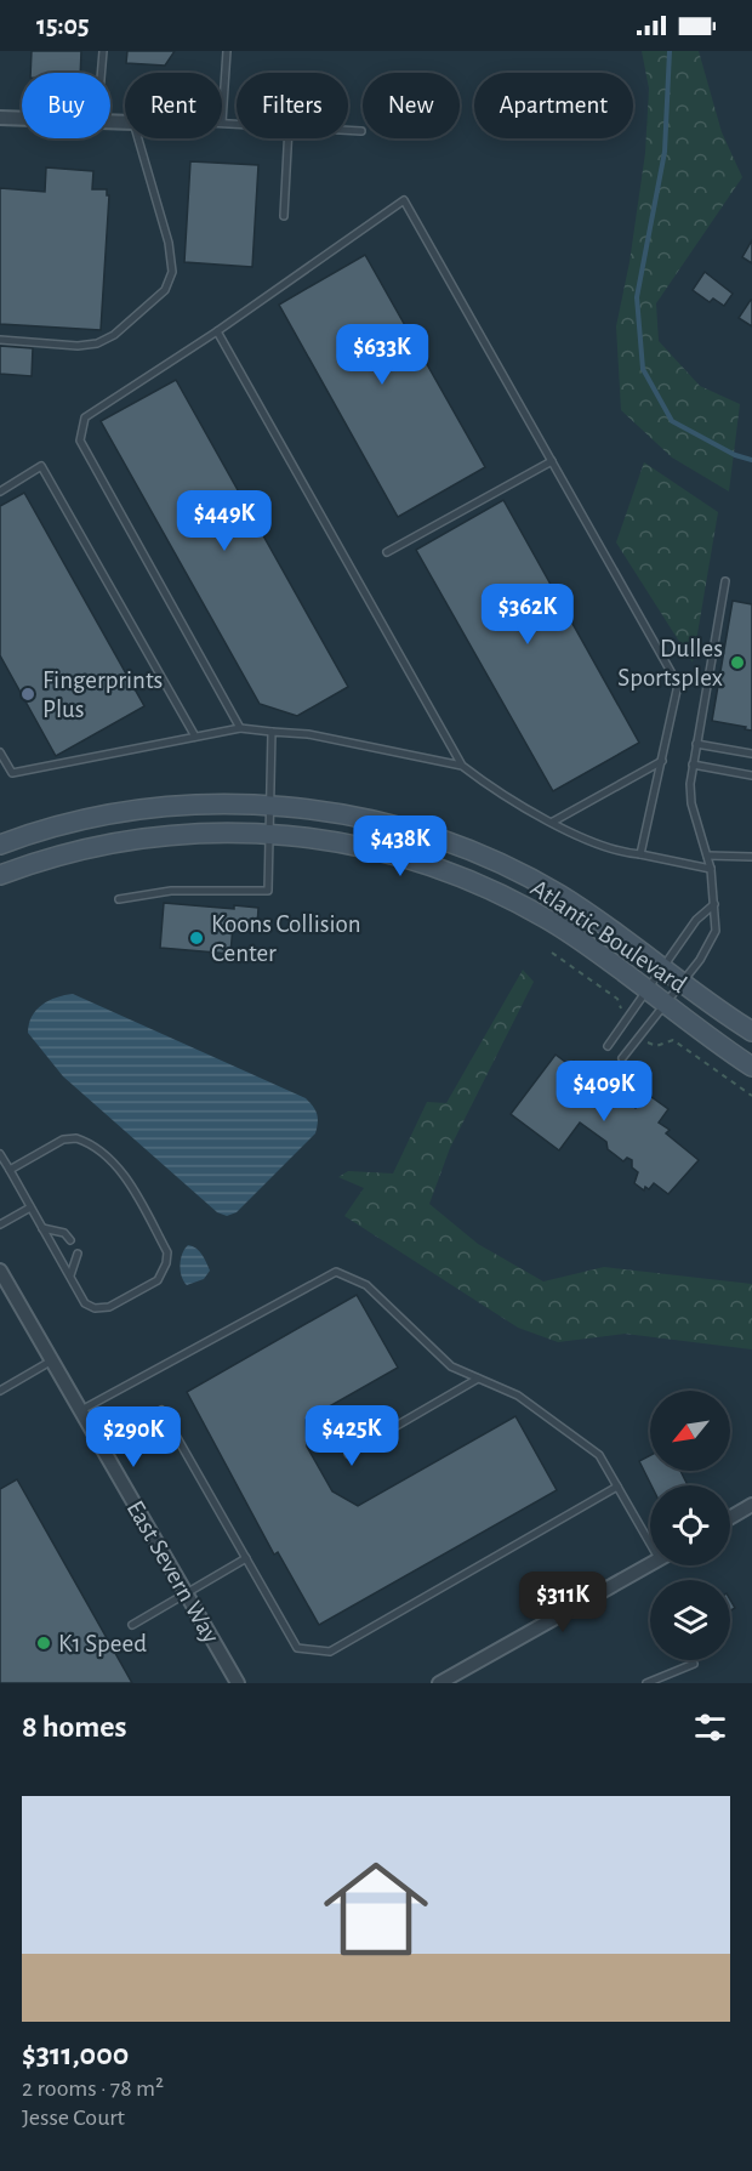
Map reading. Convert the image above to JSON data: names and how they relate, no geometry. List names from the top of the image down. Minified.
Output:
{"streets":{"main road":["Atlantic Boulevard"],"street":["East Severn Way"]},"places":["Dulles Sportsplex","Fingerprints Plus","Koons Collision Center","K1 Speed"],"north":"bottom left","page":{"status":"15:05","chip":["Buy","Rent","Filters","New","Apartment"],"price":["$633K","$449K","$362K","$438K","$409K","$425K","$290K","$311K"],"heading":"8 homes","list":[{"name":"$311,000","note":"2 rooms · 78 m² · Jesse Court"}]}}
